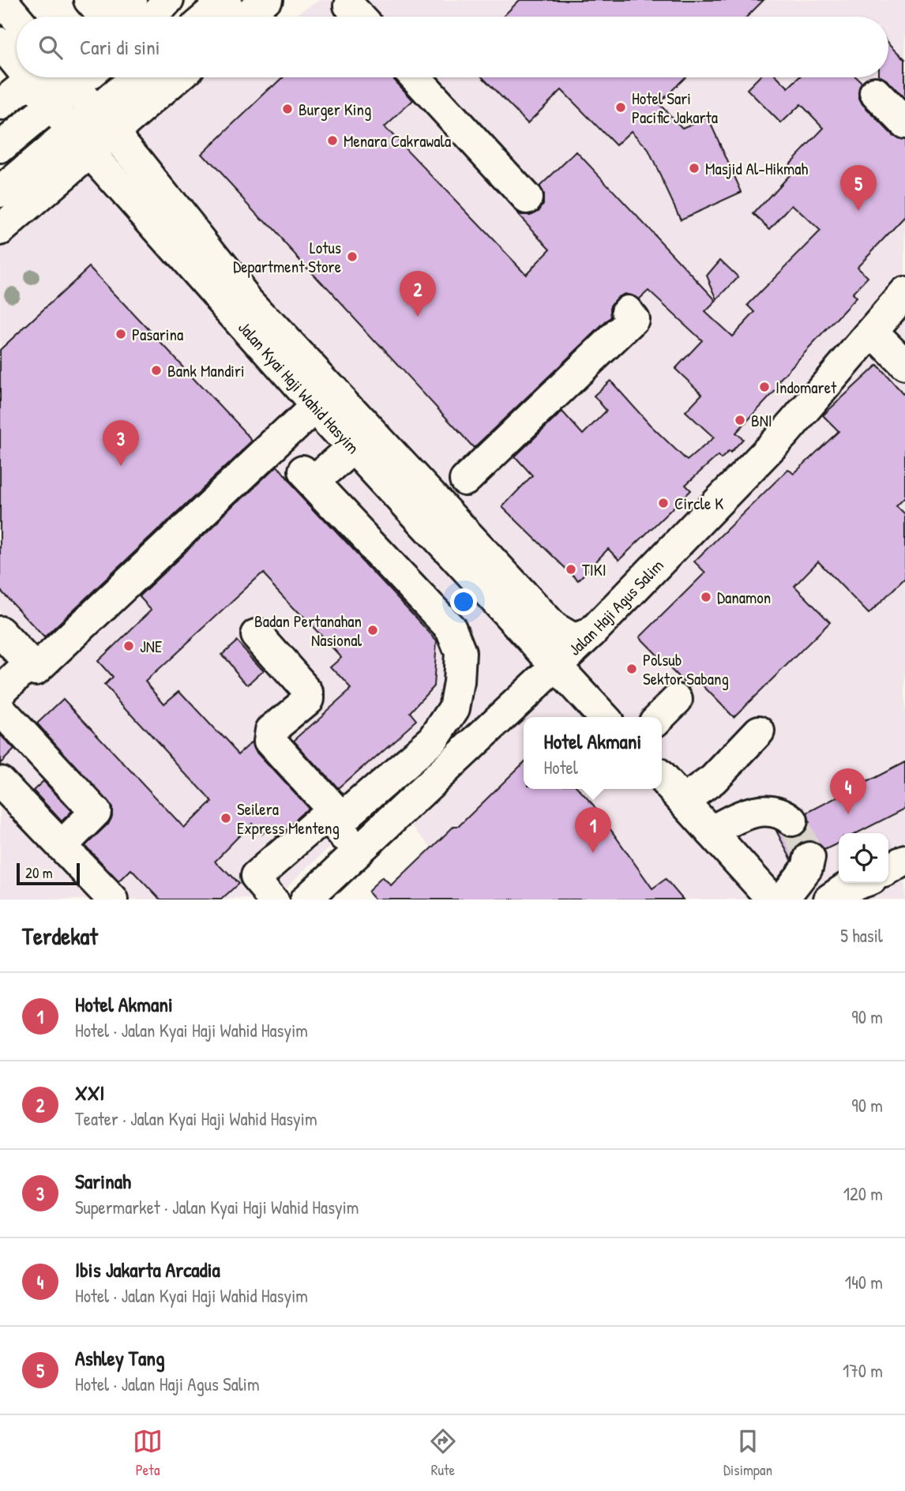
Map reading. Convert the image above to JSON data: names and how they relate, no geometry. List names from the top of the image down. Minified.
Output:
{"streets":{"main road":["Jalan Kyai Haji Wahid Hasyim","Jalan Haji Agus Salim"]},"crossings":[["Jalan Kyai Haji Wahid Hasyim","Jalan Haji Agus Salim"]],"places":["Hotel Sari Pacific Jakarta","Burger King","Menara Cakrawala","Masjid Al-Hikmah","Lotus Department Store","Pasarina","Bank Mandiri","Indomaret","BNI","Circle K","TIKI","Danamon","Badan Pertanahan Nasional","JNE","Polsub Sektor Sabang","Seilera Express Menteng"],"scale_bar":"20 m","page":{"search":"Cari di sini","pins":["5","2","3","4","1"],"popup":["Hotel Akmani","Hotel"],"scale":"20 m","heading":["Terdekat","5 hasil"],"list":[{"mark":"1","name":"Hotel Akmani","note":"Hotel · Jalan Kyai Haji Wahid Hasyim","value":"90 m"},{"mark":"2","name":"XXI","note":"Teater · Jalan Kyai Haji Wahid Hasyim","value":"90 m"},{"mark":"3","name":"Sarinah","note":"Supermarket · Jalan Kyai Haji Wahid Hasyim","value":"120 m"},{"mark":"4","name":"Ibis Jakarta Arcadia","note":"Hotel · Jalan Kyai Haji Wahid Hasyim","value":"140 m"},{"mark":"5","name":"Ashley Tang","note":"Hotel · Jalan Haji Agus Salim","value":"170 m"}],"nav":["Peta","Rute","Disimpan"]}}
